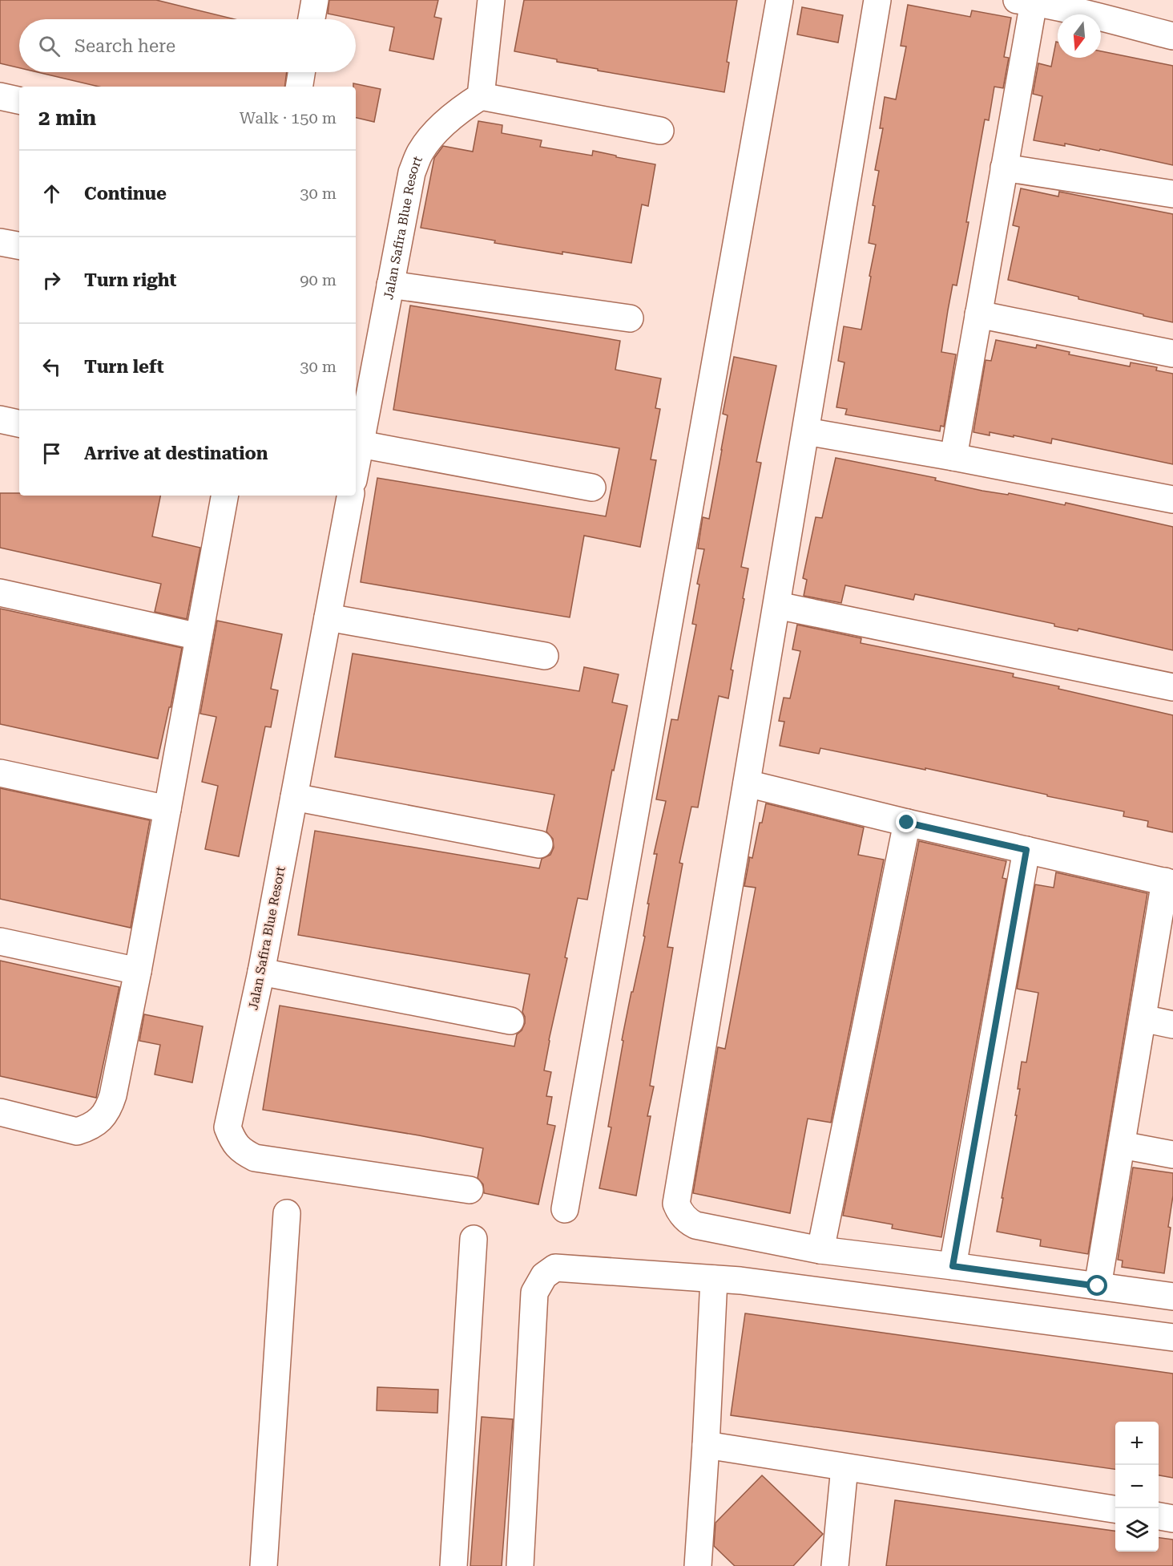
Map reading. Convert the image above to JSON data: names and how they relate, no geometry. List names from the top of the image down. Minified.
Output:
{"streets":{"street":["Jalan Safira Blue Resort"]},"north":"bottom","page":{"search":"Search here","heading":["2 min","Walk · 150 m"],"list":[["Continue","30 m"],["Turn right","90 m"],["Turn left","30 m"],"Arrive at destination"],"map_buttons":["+","−"]}}
